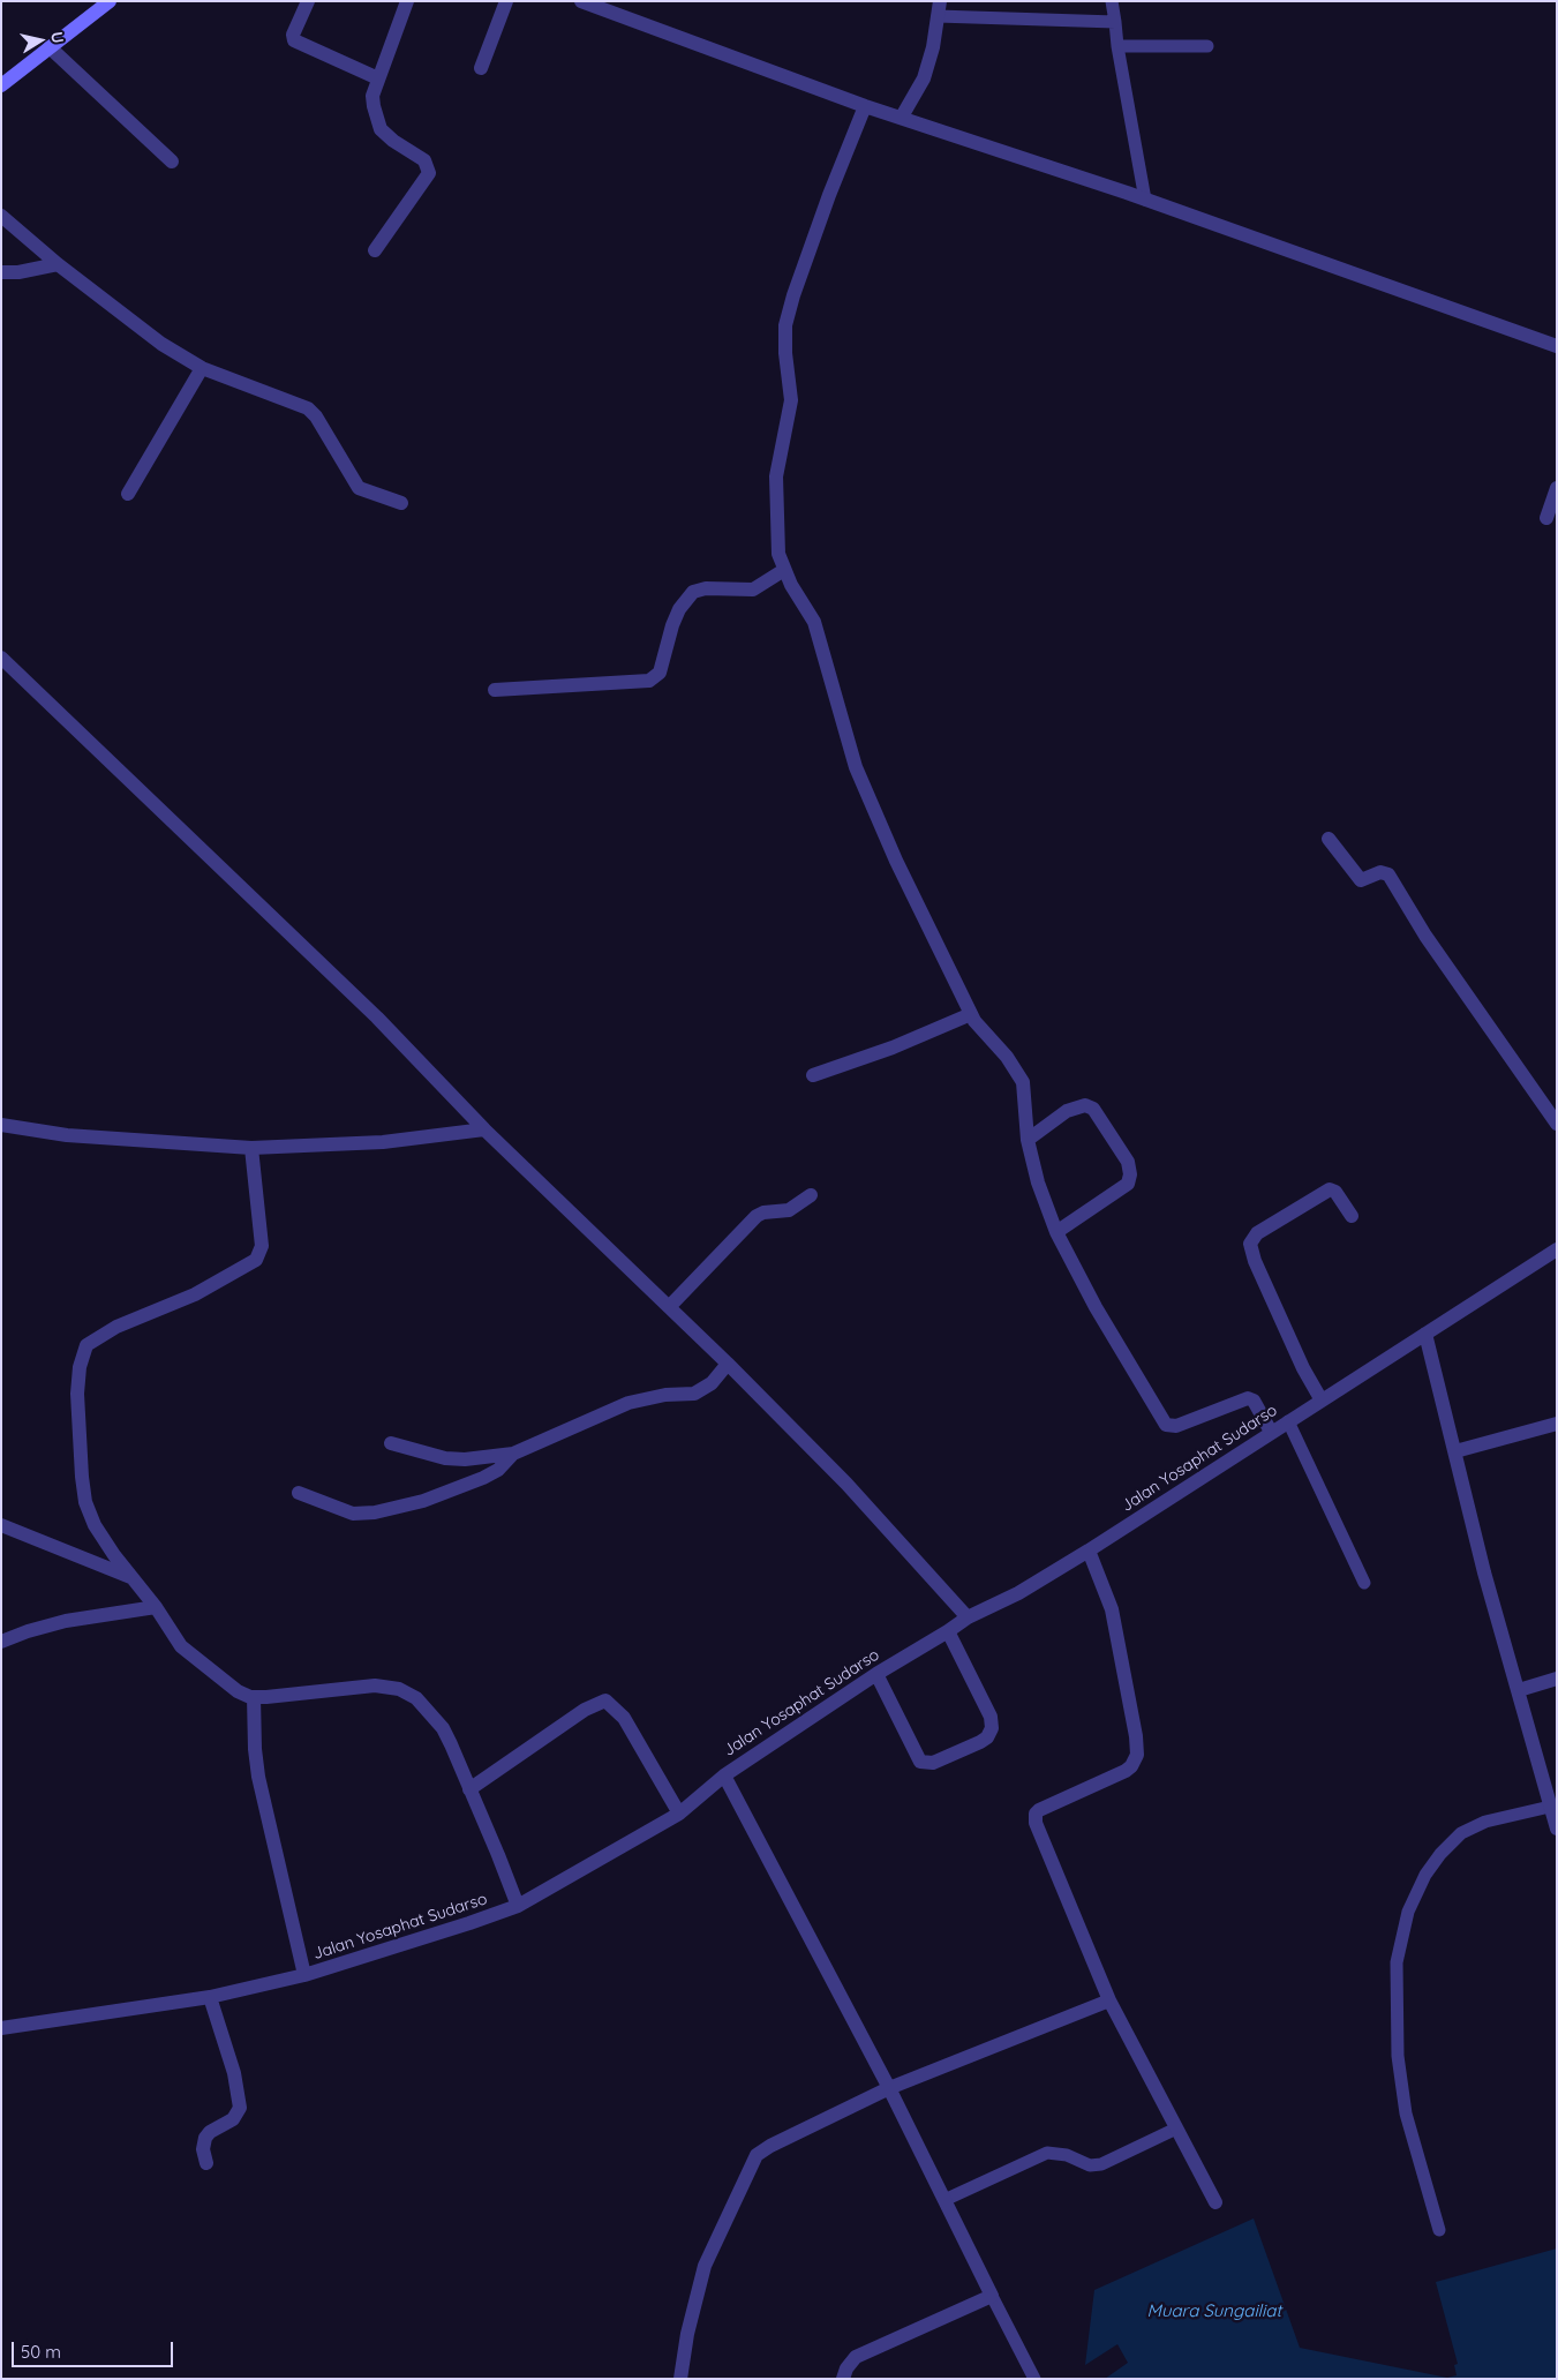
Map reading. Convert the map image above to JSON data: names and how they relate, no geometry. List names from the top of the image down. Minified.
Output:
{"streets":{"street":["Jalan Yosaphat Sudarso"]},"water":["Muara Sungailiat"],"scale_bar":"50 m","north":"right"}
